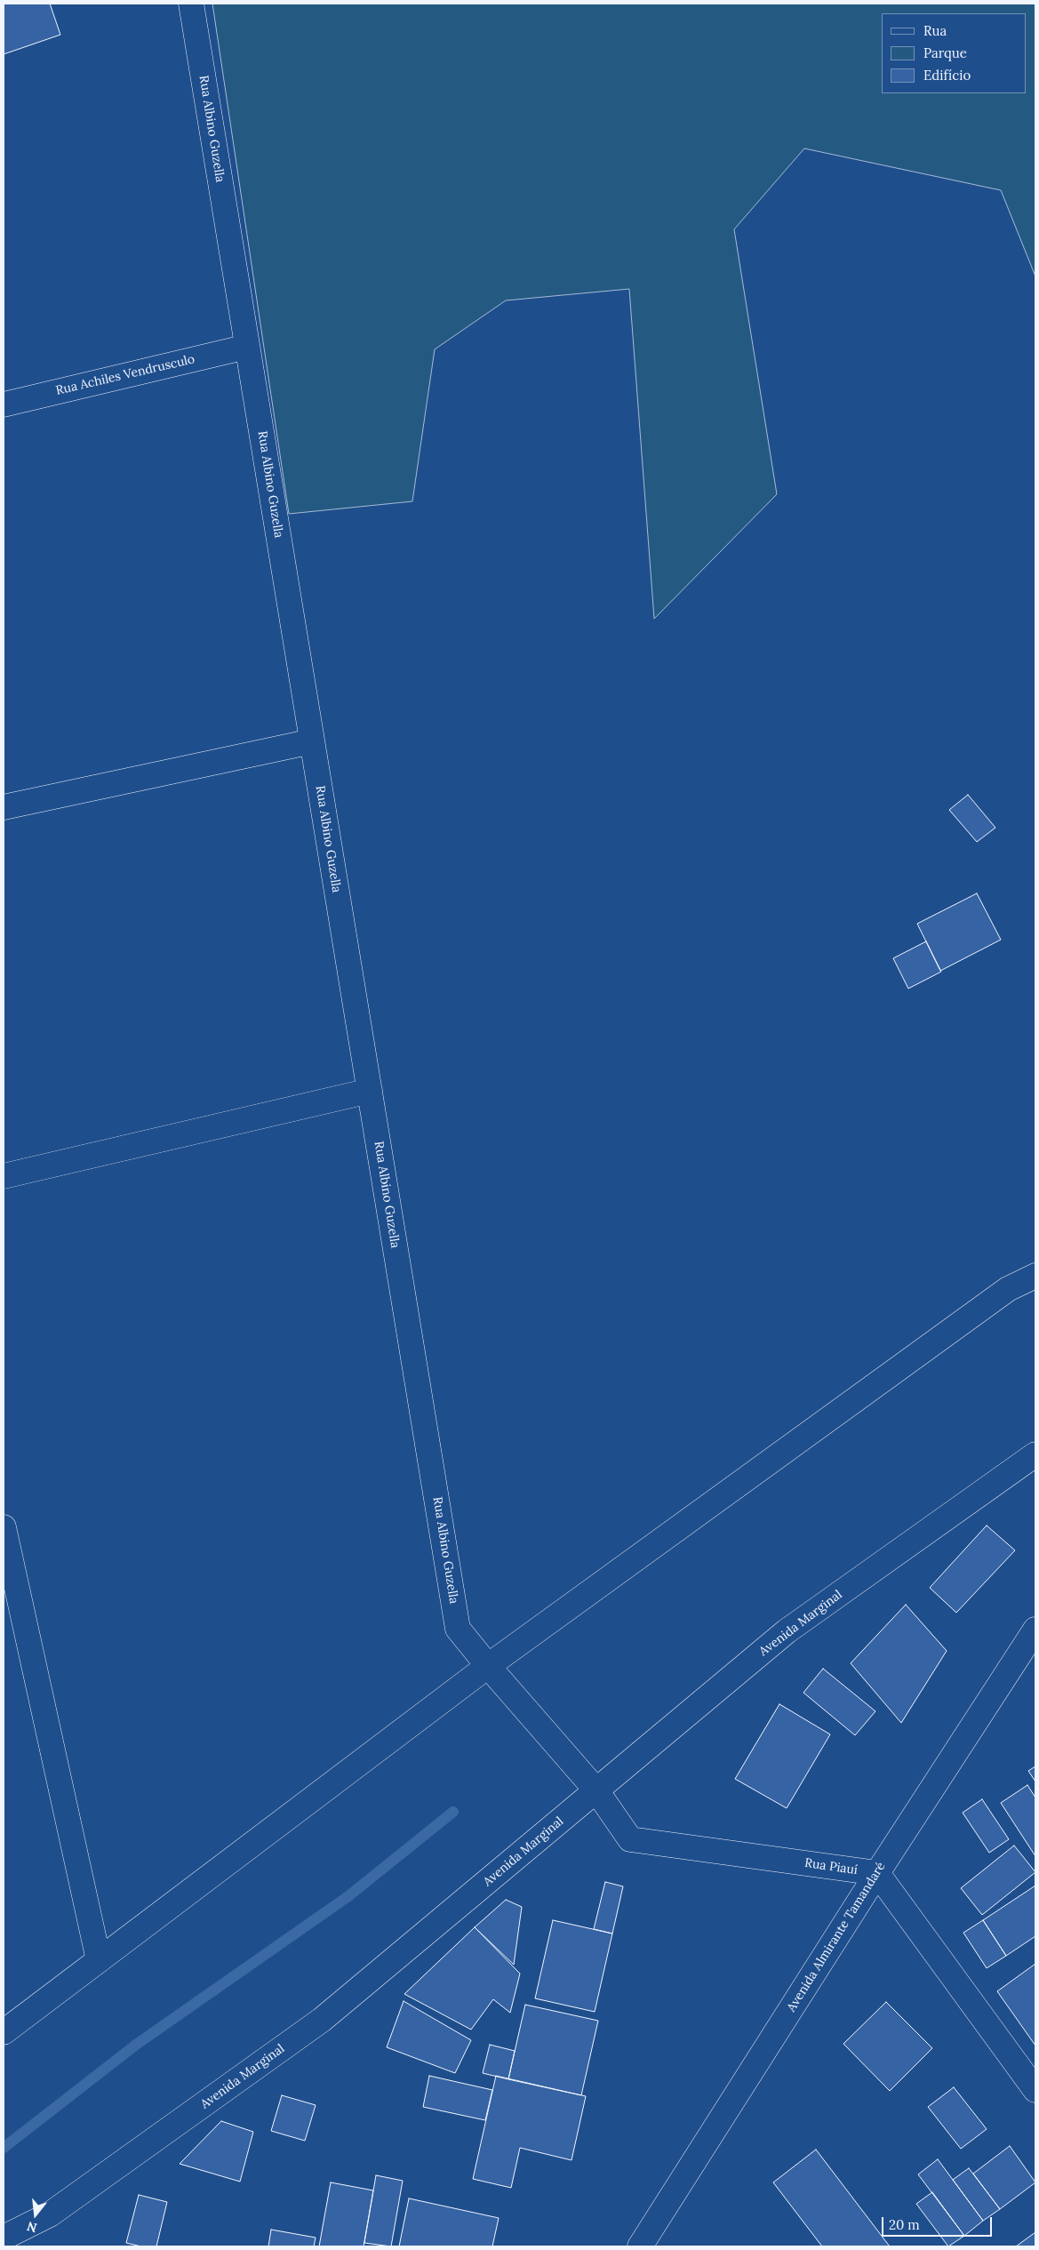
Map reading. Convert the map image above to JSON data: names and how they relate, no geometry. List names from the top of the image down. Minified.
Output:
{"streets":{"street":["Rua Albino Guzella","Rua Achiles Vendrusculo","Avenida Marginal","Rua Piauí","Avenida Almirante Tamandaré"]},"crossings":[["Rua Albino Guzella","Rua Achiles Vendrusculo"],["Rua Albino Guzella","Avenida Marginal"],["Rua Albino Guzella","Rua Piauí"],["Avenida Marginal","Rua Piauí"],["Rua Piauí","Avenida Almirante Tamandaré"]],"legend":["Rua","Parque","Edifício"],"scale_bar":"20 m","north":"bottom"}
